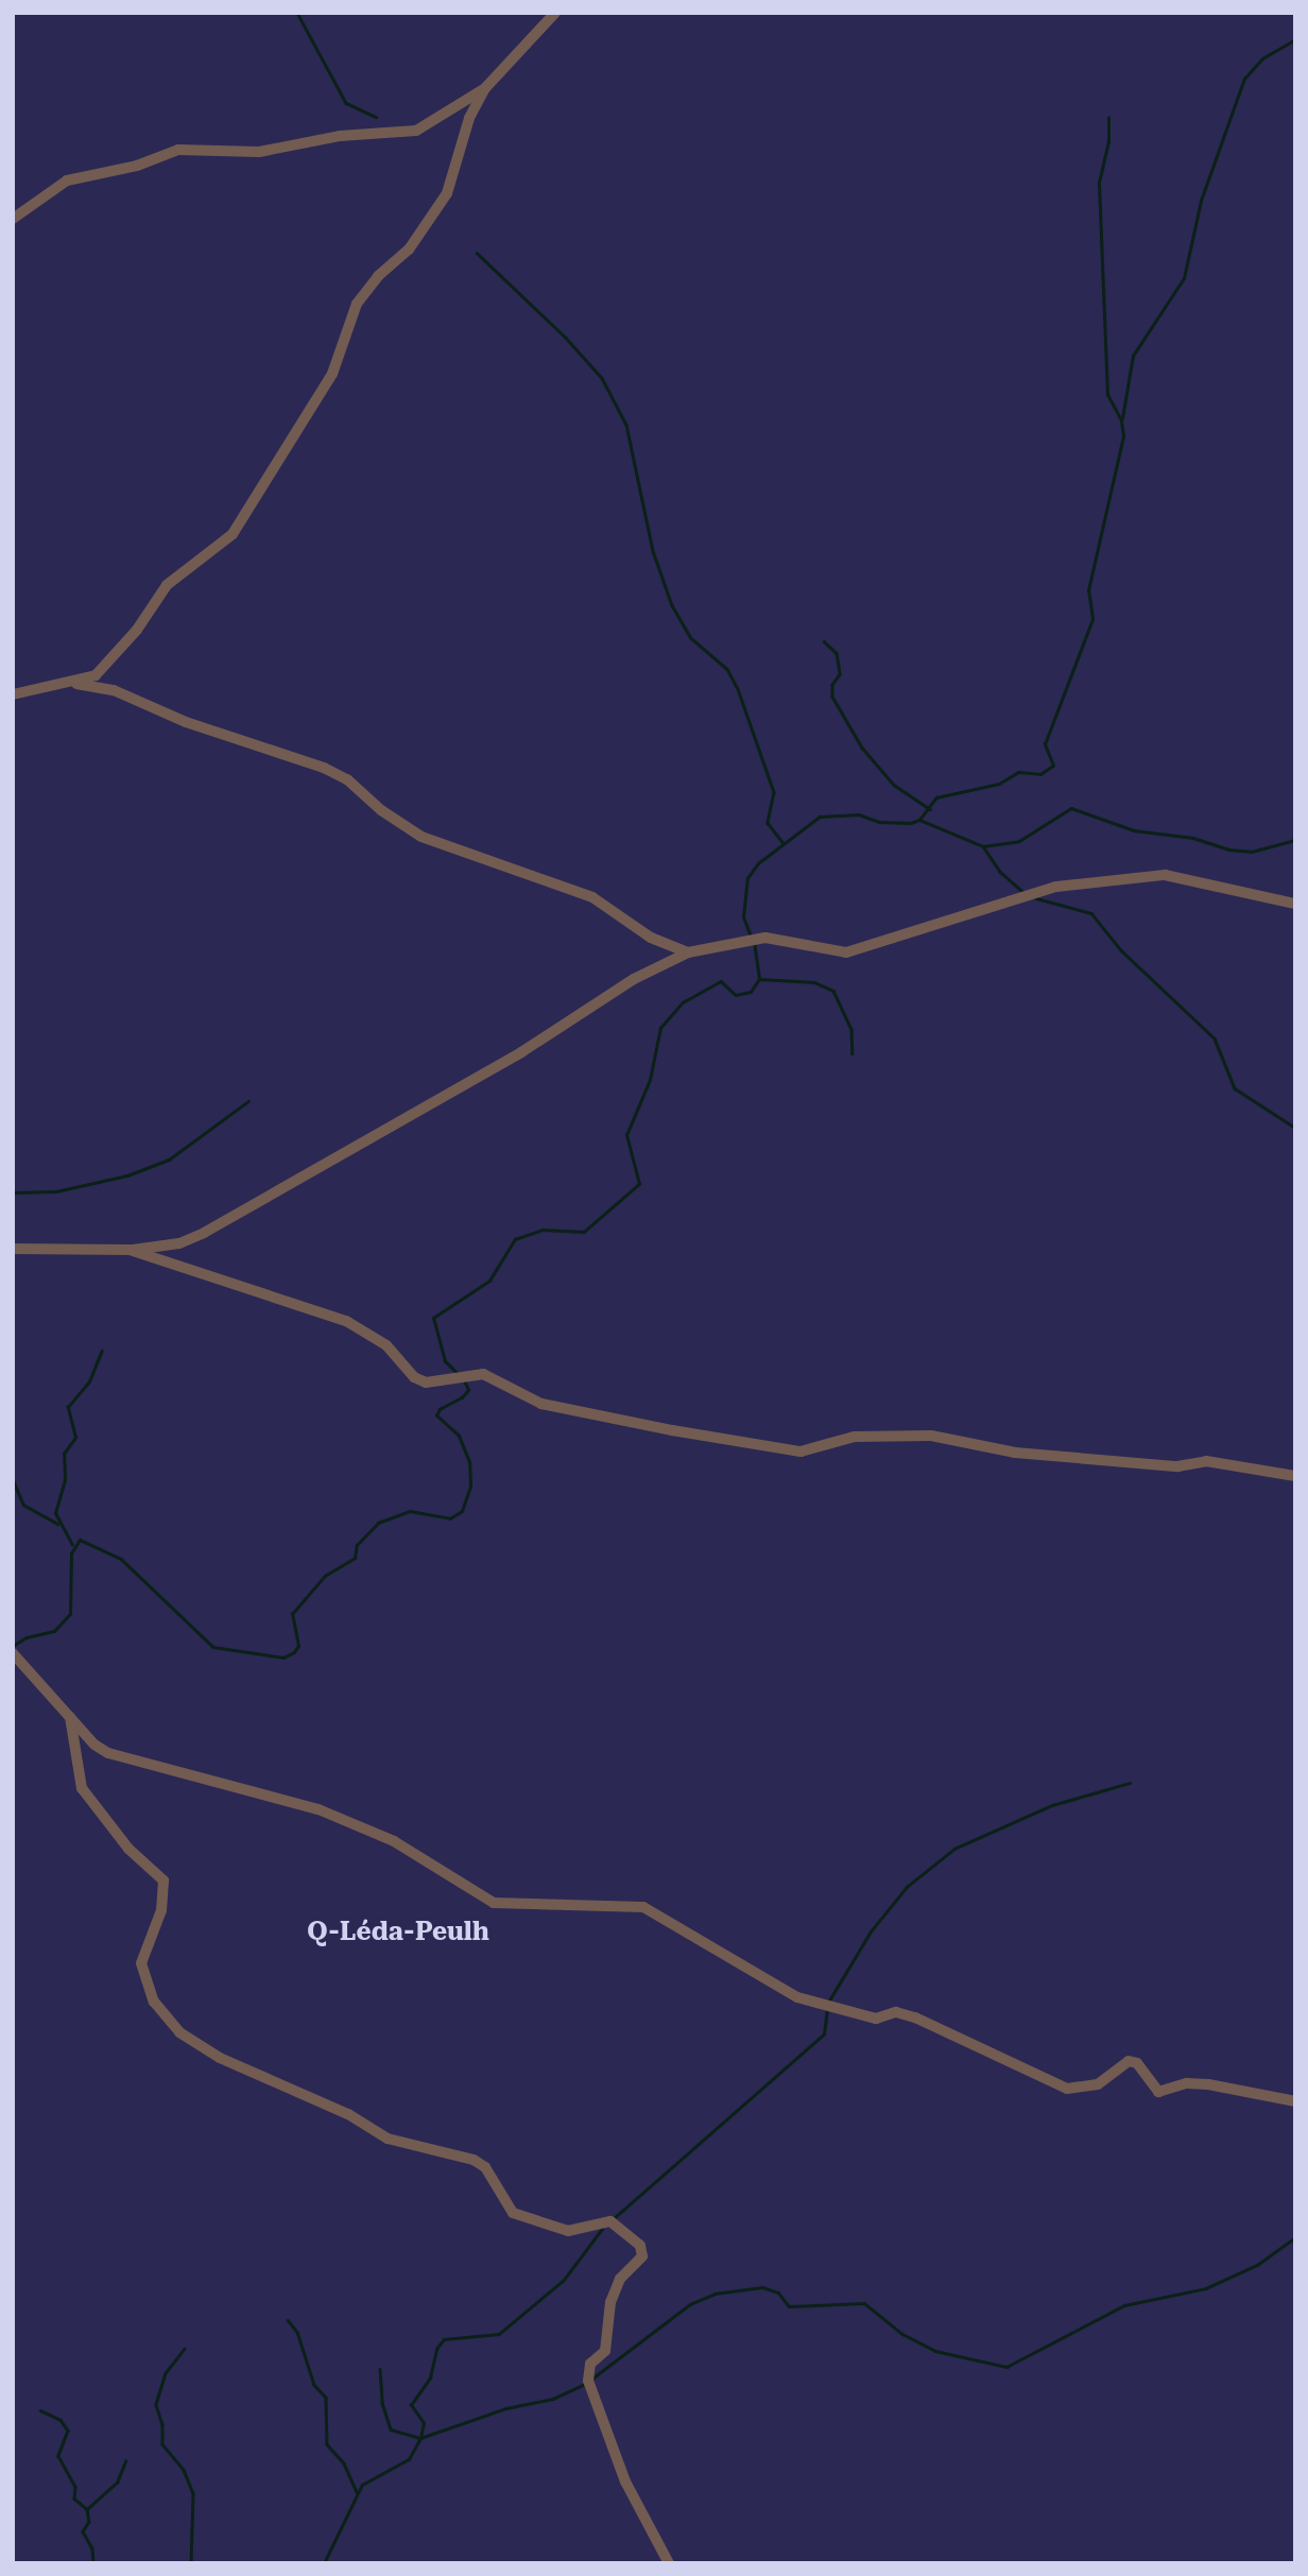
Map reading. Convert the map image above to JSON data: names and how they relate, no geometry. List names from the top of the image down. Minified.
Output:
{"districts":["Q-Léda-Peulh"]}
